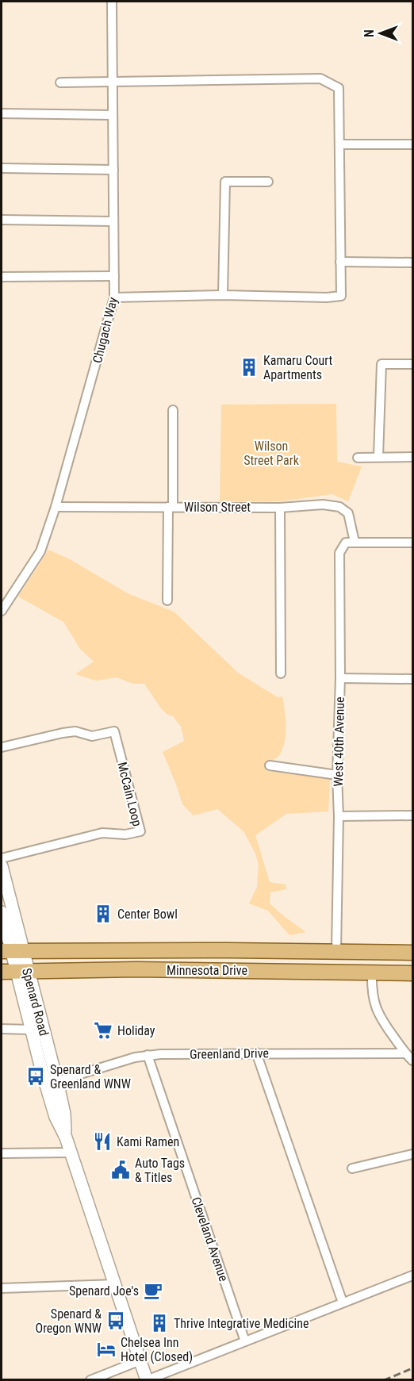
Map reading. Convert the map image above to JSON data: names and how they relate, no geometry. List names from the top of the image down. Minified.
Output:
{"streets":{"main road":["Minnesota Drive","Spenard Road"],"street":["Chugach Way","Wilson Street","West 40th Avenue","McCain Loop","Greenland Drive","Cleveland Avenue"]},"crossings":[["Chugach Way","Wilson Street"],["Wilson Street","West 40th Avenue"],["West 40th Avenue","Minnesota Drive"],["Minnesota Drive","Spenard Road"],["Spenard Road","Greenland Drive"],["Greenland Drive","Cleveland Avenue"]],"parks":["Wilson Street Park"],"places":{"building":["Kamaru Court Apartments","Center Bowl","Thrive Integrative Medicine"],"supermarket":["Holiday"],"bus stop":["Spenard & Greenland WNW","Spenard & Oregon WNW"],"restaurant":["Kami Ramen"],"public building":["Auto Tags & Titles"],"cafe":["Spenard Joe's"],"hotel":["Chelsea Inn Hotel (Closed)"]},"north":"left"}
